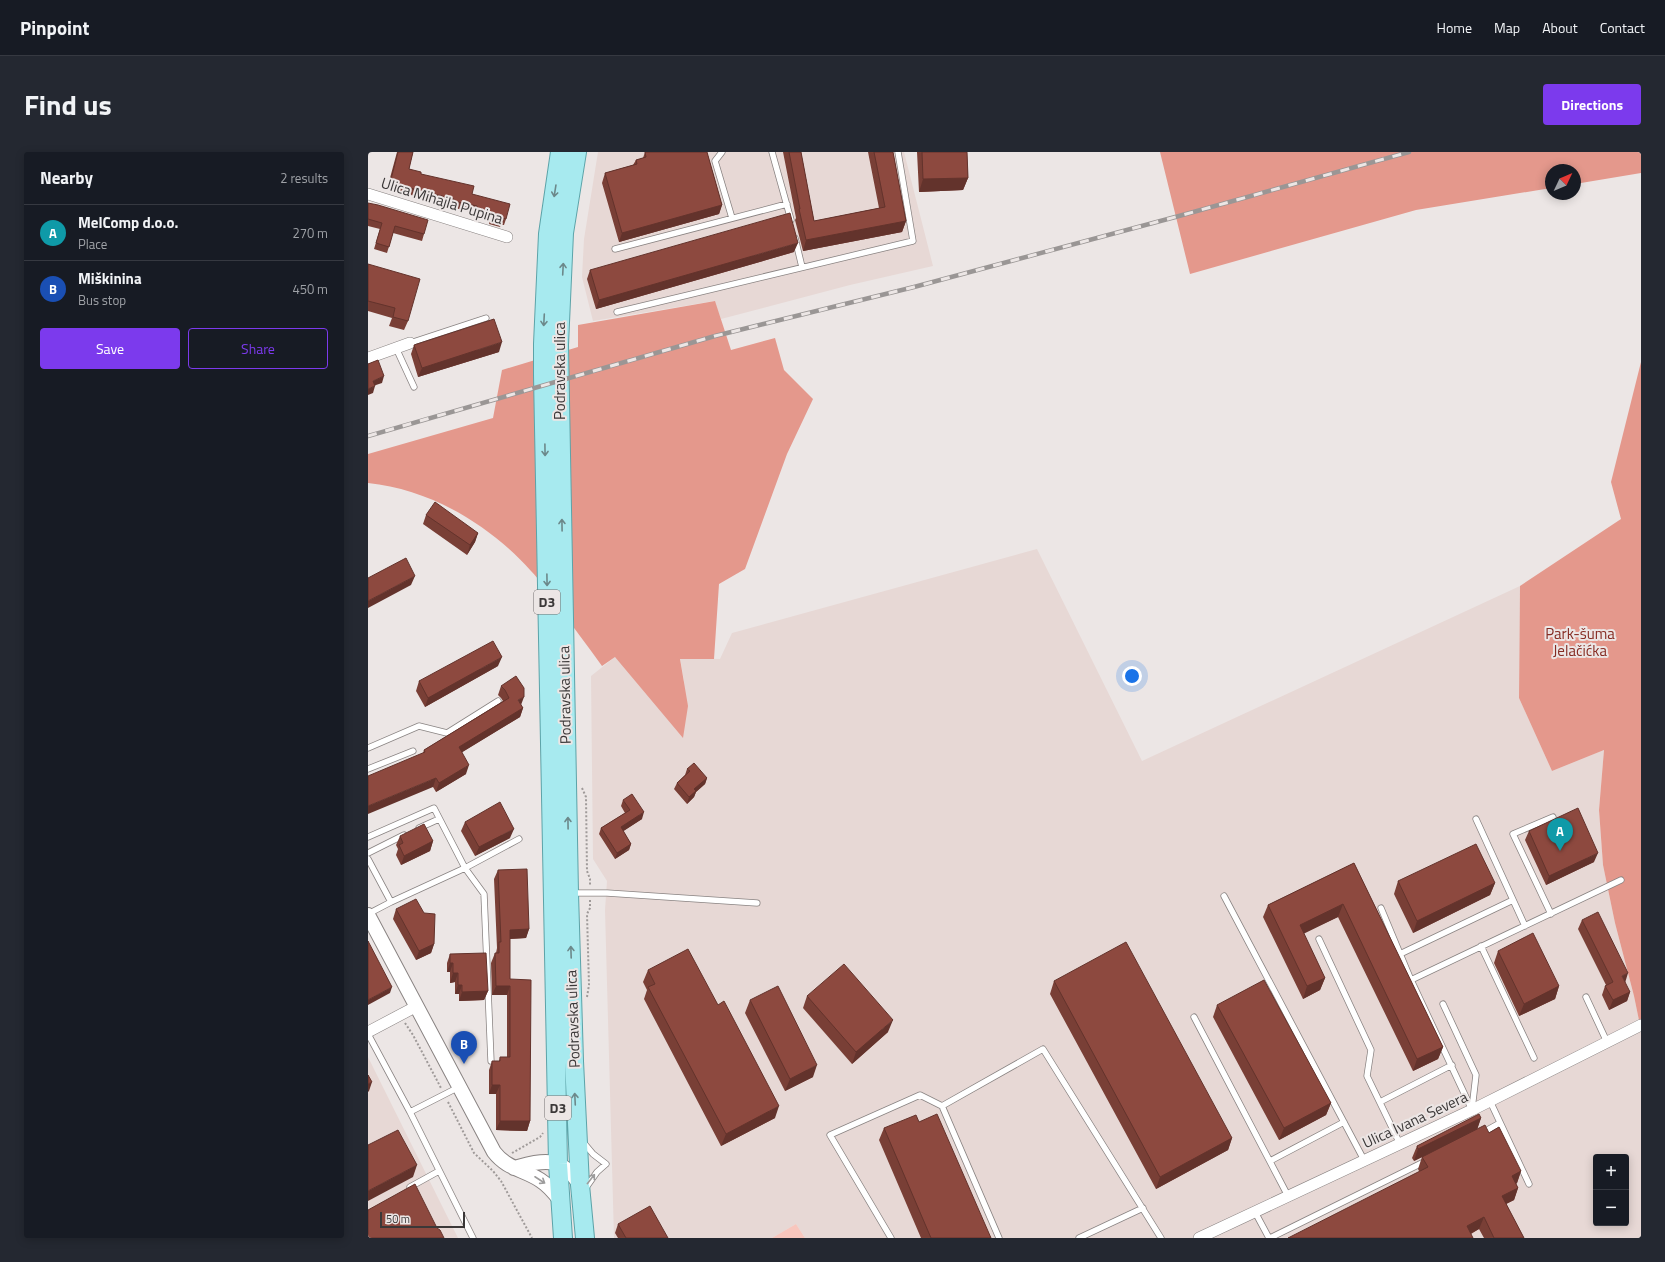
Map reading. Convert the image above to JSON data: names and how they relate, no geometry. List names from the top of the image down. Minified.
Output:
{"streets":{"main road":["Podravska ulica","D3"],"street":["Ulica Mihajla Pupina","Ulica Ivana Severa"]},"parks":["Park-šuma Jelačićka"],"scale_bar":"50 m","north":"top right","page":{"header":"Pinpoint","nav":["Home","Map","About","Contact"],"title":"Find us","buttons":["Directions",["Save","Share"]],"heading":["Nearby","2 results"],"list":[{"mark":"A","name":"MelComp d.o.o.","note":"Place","value":"270 m"},{"mark":"B","name":"Miškinina","note":"Bus stop","value":"450 m"}],"pins":["A","B"],"map_buttons":["+","−"],"scale":"50 m"}}
